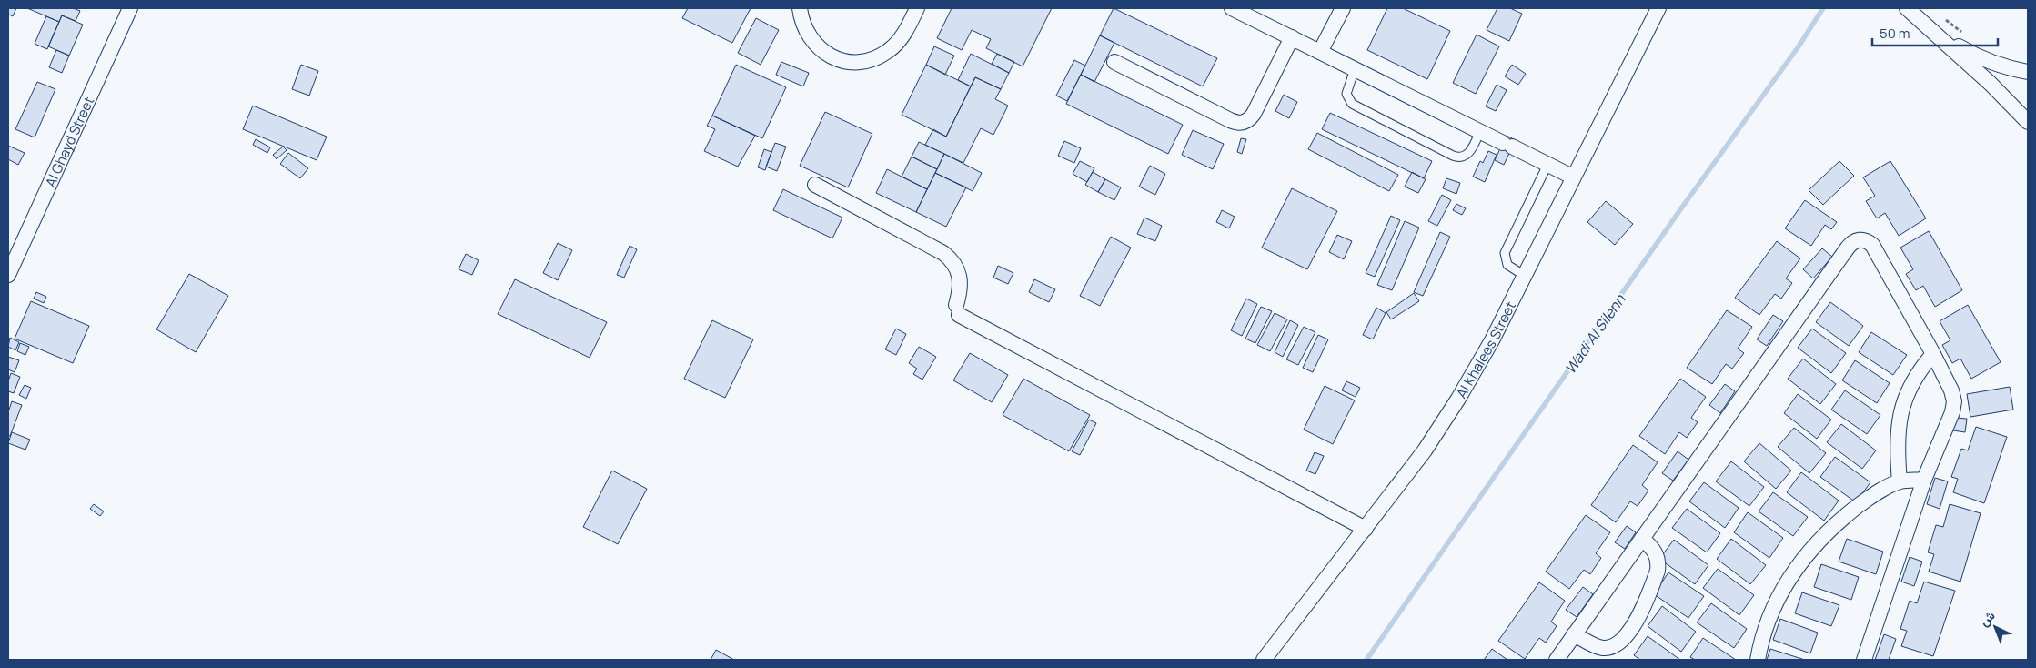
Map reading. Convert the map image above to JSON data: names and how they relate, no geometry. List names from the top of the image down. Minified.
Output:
{"streets":{"street":["Al Ghayd Street","Al Khalees Street"]},"water":["Wadi Al Silenn"],"scale_bar":"50 m","north":"top left"}
